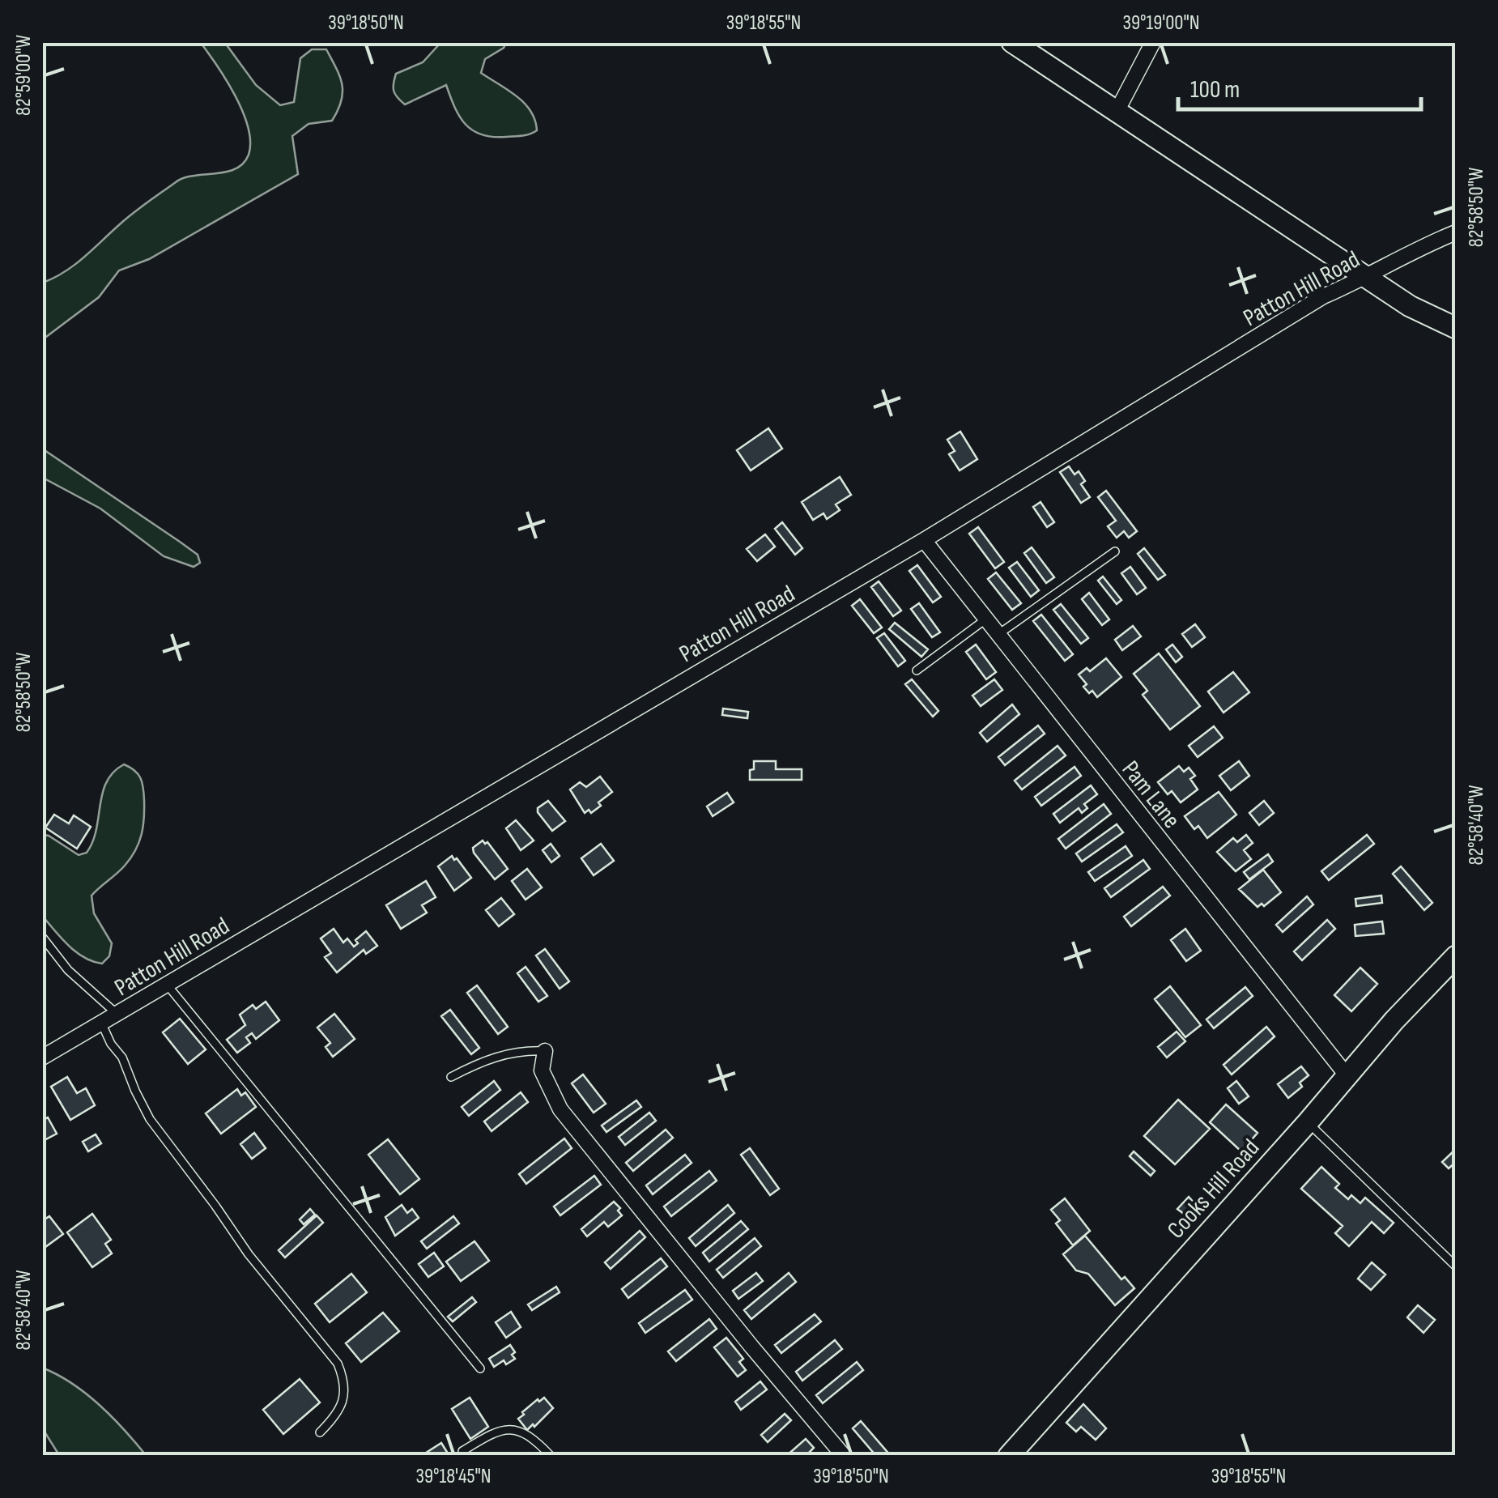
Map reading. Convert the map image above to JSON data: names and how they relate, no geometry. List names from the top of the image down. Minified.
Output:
{"streets":{"street":["Patton Hill Road","Pam Lane","Cooks Hill Road"]},"crossings":[["Patton Hill Road","Pam Lane"],["Pam Lane","Cooks Hill Road"]],"scale_bar":"100 m","coordinates":["39°18'50\"N","39°18'55\"N","39°19'00\"N","82°59'00\"W","82°58'50\"W","82°58'40\"W","39°18'45\"N"]}
